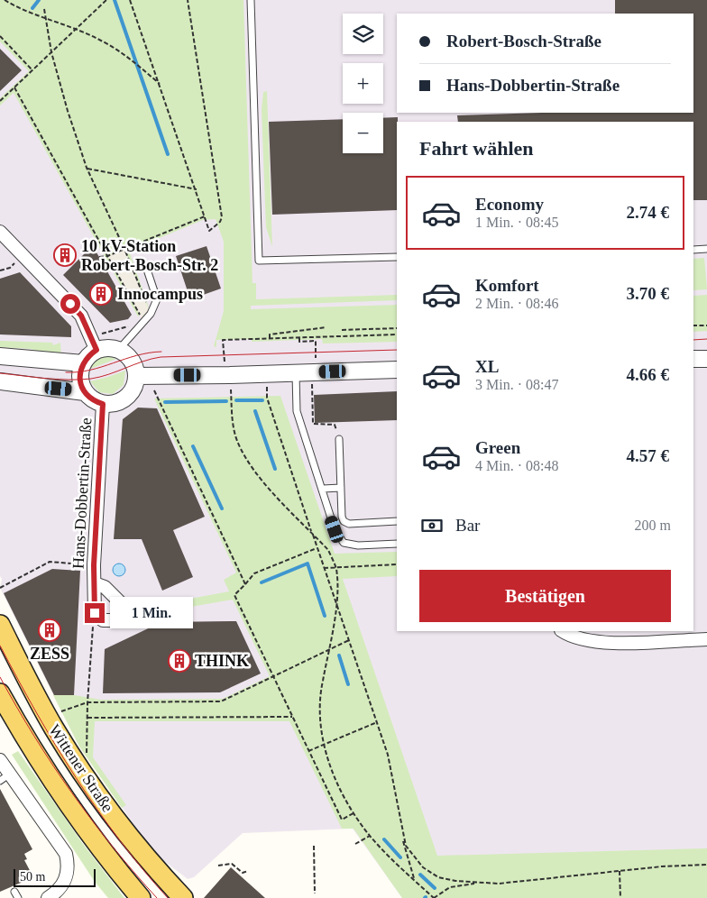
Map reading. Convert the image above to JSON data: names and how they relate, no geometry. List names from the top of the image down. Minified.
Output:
{"streets":{"main road":["Wittener Straße"],"street":["Hans-Dobbertin-Straße"]},"places":{"building":["10 kV-Station Robert-Bosch-Str. 2","Innocampus","ZESS","THINK"]},"scale_bar":"50 m","page":{"map_buttons":["+","−"],"banner":["Robert-Bosch-Straße","Hans-Dobbertin-Straße"],"heading":"Fahrt wählen","list":[{"name":"Economy","note":"1 Min. · 08:45","value":"2.74 €"},{"name":"Komfort","note":"2 Min. · 08:46","value":"3.70 €"},{"name":"XL","note":"3 Min. · 08:47","value":"4.66 €"},{"name":"Green","note":"4 Min. · 08:48","value":"4.57 €"}],"pay":["Bar","200 m"],"buttons":"Bestätigen","bubble":"1 Min.","scale":"50 m"}}
